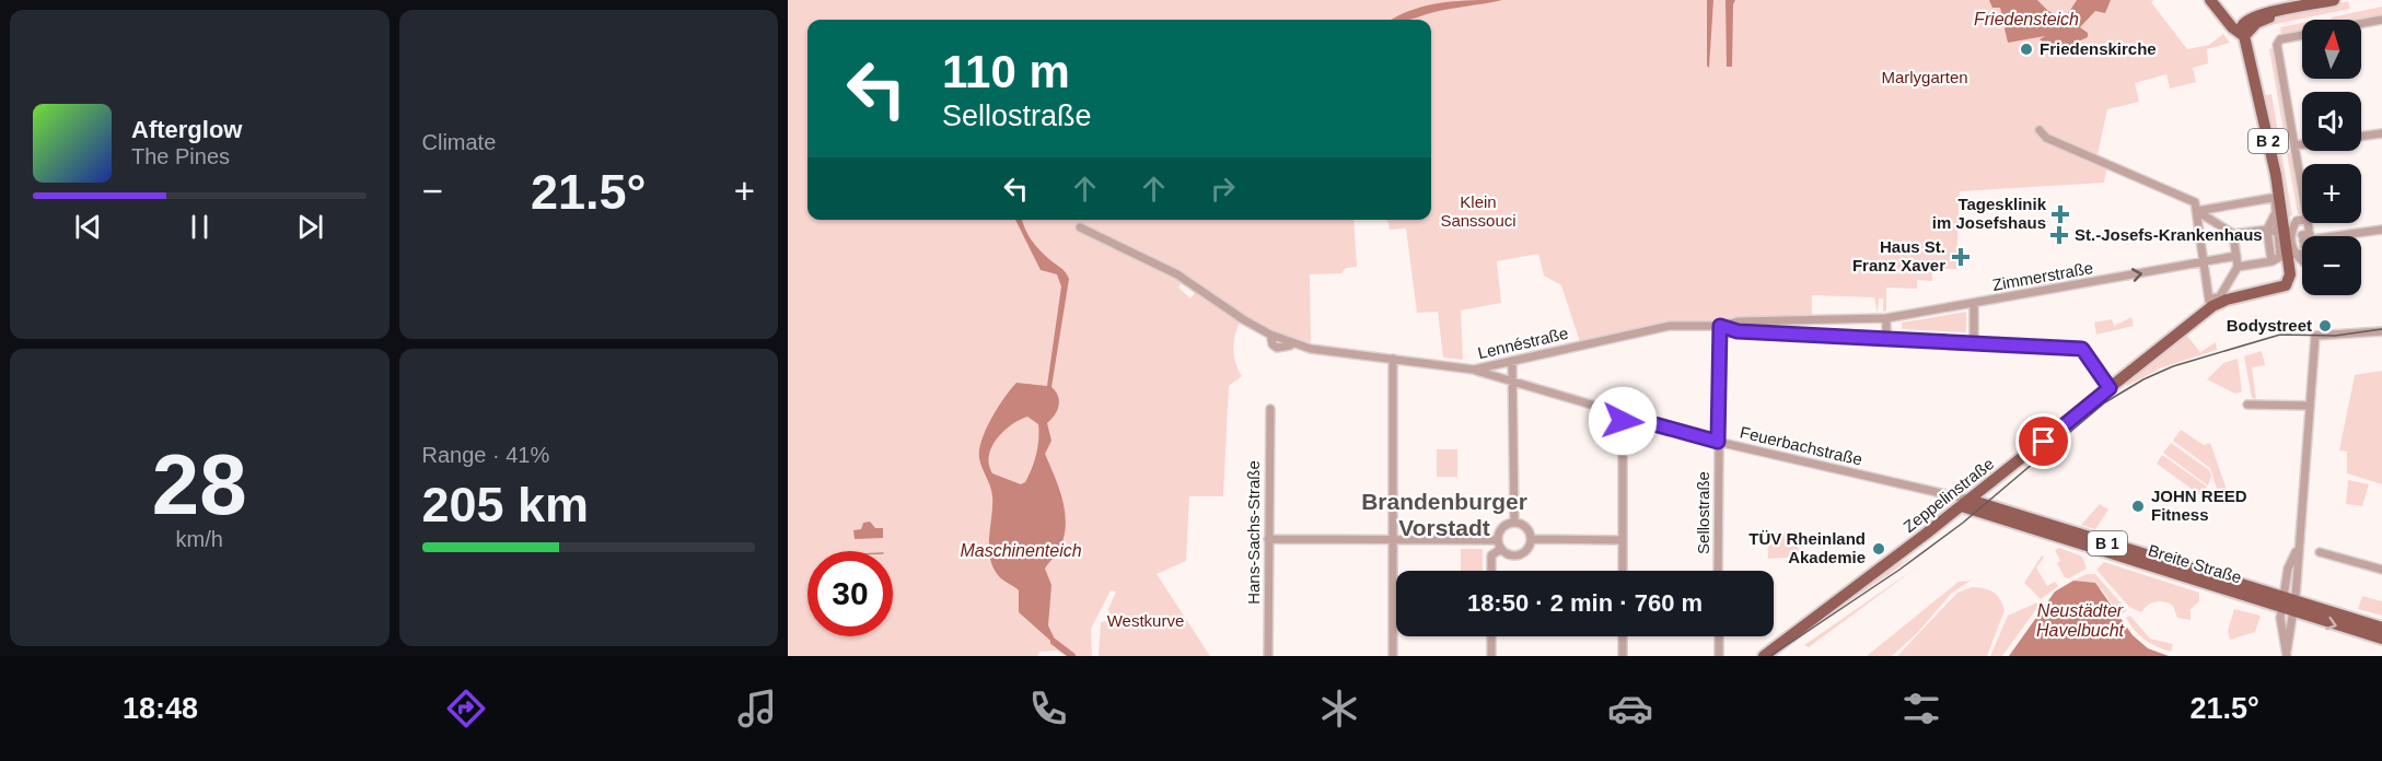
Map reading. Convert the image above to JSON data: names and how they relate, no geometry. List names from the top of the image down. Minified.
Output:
{"streets":{"main road":["B 2","Zeppelinstraße","B 1","Breite Straße"],"street":["Zimmerstraße","Lennéstraße","Feuerbachstraße","Sellostraße","Hans-Sachs-Straße"]},"crossings":[["B 2","Zeppelinstraße"],["Zimmerstraße","Lennéstraße"],["Lennéstraße","Feuerbachstraße"],["Lennéstraße","Zeppelinstraße"],["Lennéstraße","Sellostraße"],["Feuerbachstraße","Zeppelinstraße"],["Feuerbachstraße","Sellostraße"],["Feuerbachstraße","Breite Straße"],["Zeppelinstraße","Breite Straße"]],"one_way":["Zimmerstraße"],"districts":["Brandenburger Vorstadt"],"water":["Friedensteich","Maschinenteich","Neustädter Havelbucht"],"parks":["Marlygarten","Klein Sanssouci","Westkurve"],"places":{"other":["Friedenskirche","Bodystreet","JOHN REED Fitness","TÜV Rheinland Akademie"],"health":["Tagesklinik im Josefshaus","St.-Josefs-Krankenhaus","Haus St. Franz Xaver"]},"north":"top","page":{"tile":["Climate",["28","km/h"],["Range · 41%","205 km"]],"map_buttons":["+","−"],"turn":["110 m","Sellostraße"],"song":["Afterglow","The Pines"],"heat":["−","21.5°","+"],"limit":"30","trip":"18:50 · 2 min · 760 m","tabs":["18:48","21.5°"]}}
